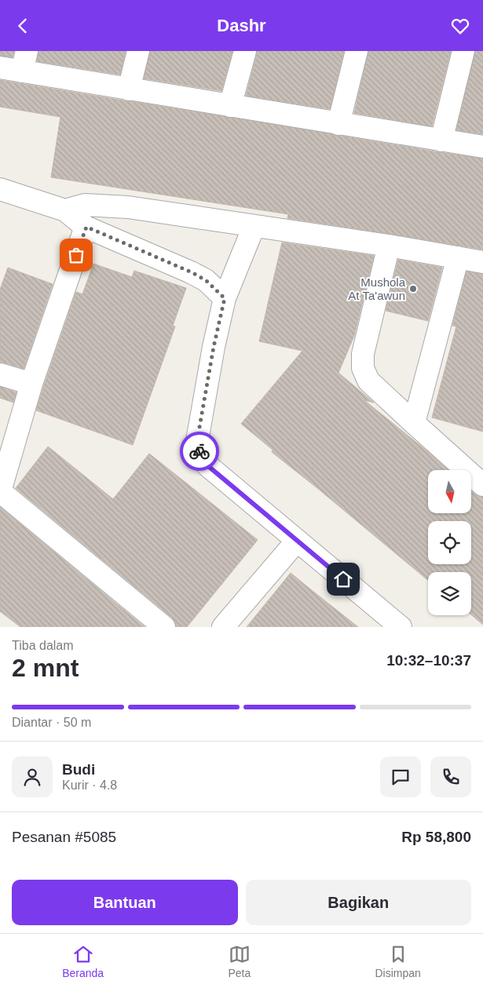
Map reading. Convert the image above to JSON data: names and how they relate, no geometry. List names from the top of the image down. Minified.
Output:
{"places":["Mushola At Ta'awun"],"north":"bottom","page":{"header":"Dashr","heading":["2 mnt","Tiba dalam","10:32–10:37"],"panel":["Budi","Kurir · 4.8","Pesanan #5085","Rp 58,800"],"bar":"Diantar · 50 m","buttons":["Bantuan","Bagikan"],"tabs":["Beranda","Peta","Disimpan"]}}
